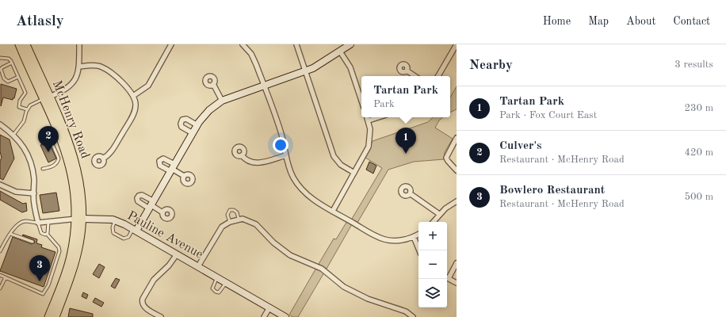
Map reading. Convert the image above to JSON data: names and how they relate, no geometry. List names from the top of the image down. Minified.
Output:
{"streets":{"main road":["McHenry Road"],"street":["Pauline Avenue"]},"crossings":[["McHenry Road","Pauline Avenue"]],"page":{"header":"Atlasly","nav":["Home","Map","About","Contact"],"heading":["Nearby","3 results"],"popup":["Tartan Park","Park"],"list":[{"mark":"1","name":"Tartan Park","note":"Park · Fox Court East","value":"230 m"},{"mark":"2","name":"Culver's","note":"Restaurant · McHenry Road","value":"420 m"},{"mark":"3","name":"Bowlero Restaurant","note":"Restaurant · McHenry Road","value":"500 m"}],"pins":["2","1","3"],"map_buttons":["+","−"]}}
